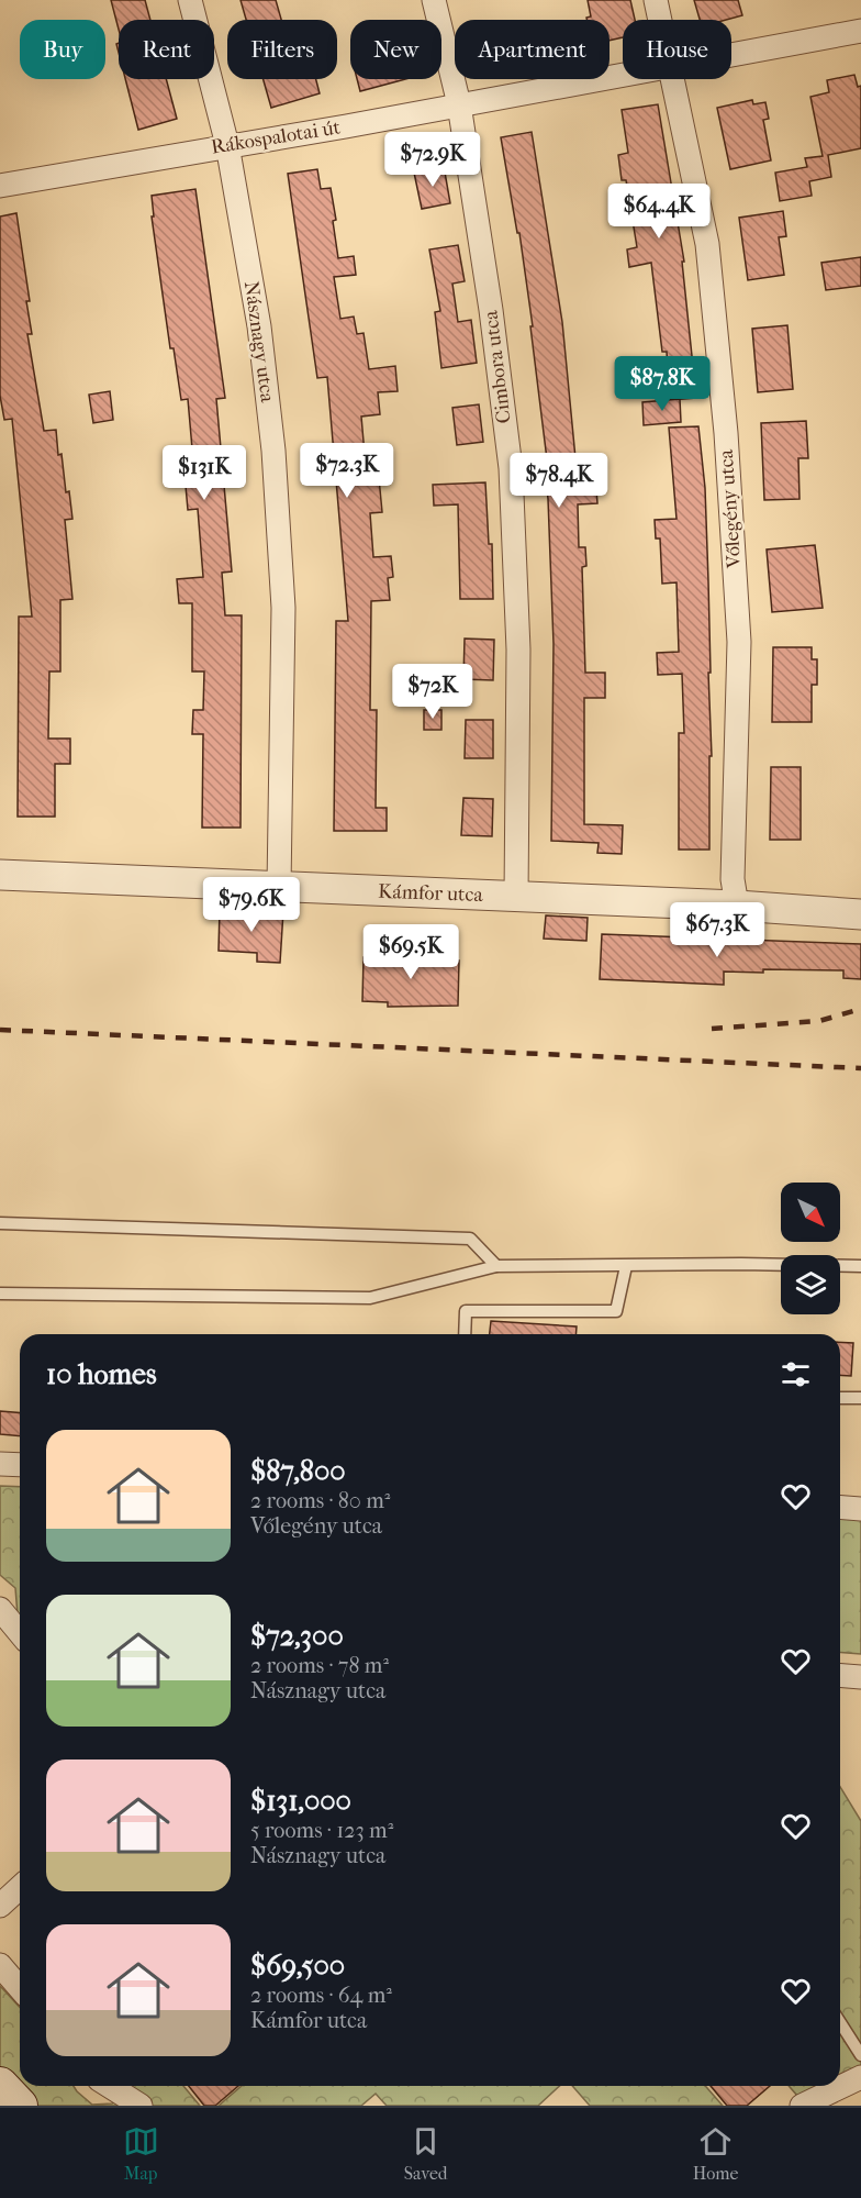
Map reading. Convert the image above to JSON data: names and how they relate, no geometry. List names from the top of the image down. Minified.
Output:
{"streets":{"street":["Rákospalotai út","Násznagy utca","Cimbora utca","Vőlegény utca","Kámfor utca"]},"crossings":[["Rákospalotai út","Násznagy utca"],["Rákospalotai út","Cimbora utca"],["Násznagy utca","Kámfor utca"],["Cimbora utca","Kámfor utca"],["Vőlegény utca","Kámfor utca"]],"north":"bottom right","page":{"chip":["Buy","Rent","Filters","New","Apartment","House"],"price":["$72.9K","$64.4K","$87.8K","$72.3K","$131K","$78.4K","$72K","$79.6K","$67.3K","$69.5K"],"heading":"10 homes","list":[{"name":"$87,800","note":"2 rooms · 80 m² · Vőlegény utca"},{"name":"$72,300","note":"2 rooms · 78 m² · Násznagy utca"},{"name":"$131,000","note":"5 rooms · 123 m² · Násznagy utca"},{"name":"$69,500","note":"2 rooms · 64 m² · Kámfor utca"}],"tabs":["Map","Saved","Home"]}}
